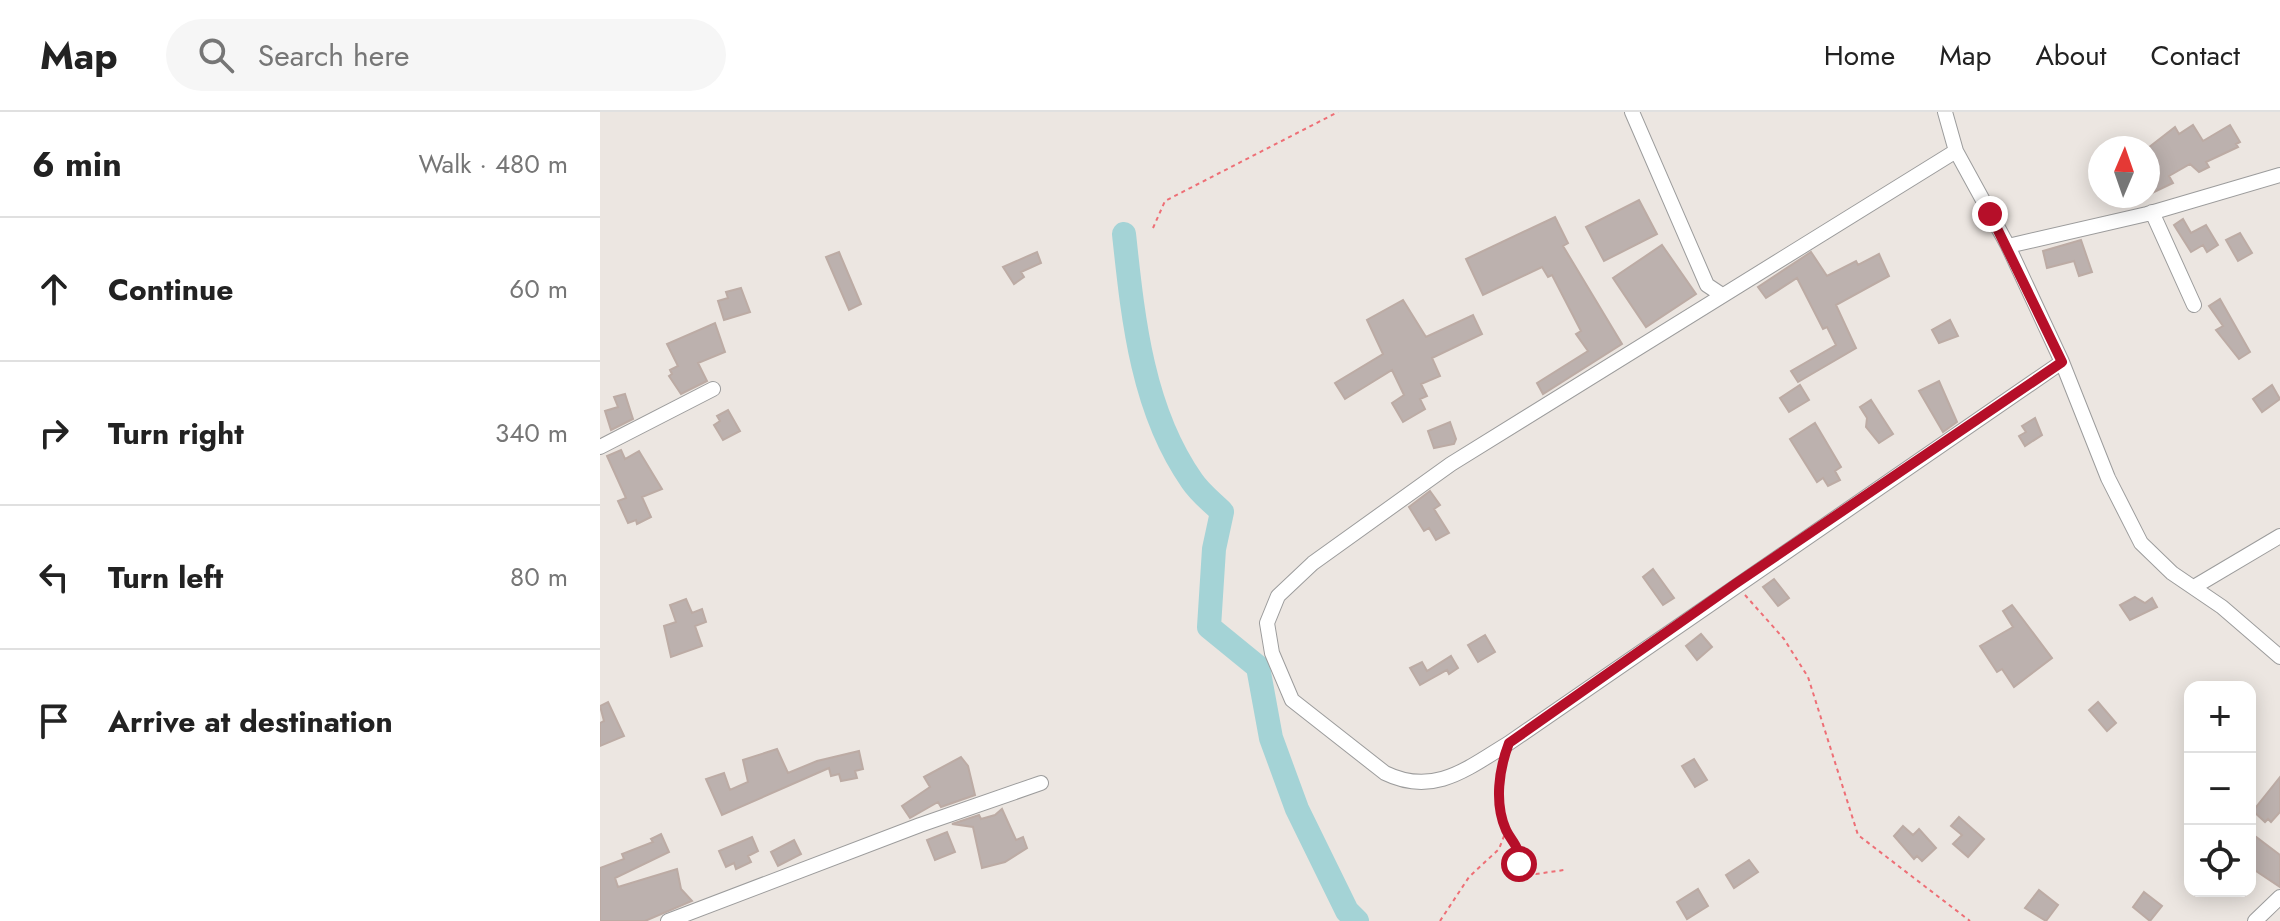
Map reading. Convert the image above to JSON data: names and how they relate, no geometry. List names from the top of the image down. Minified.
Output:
{"north":"top","page":{"header":"Map","search":"Search here","nav":["Home","Map","About","Contact"],"heading":["6 min","Walk · 480 m"],"list":[["Continue","60 m"],["Turn right","340 m"],["Turn left","80 m"],"Arrive at destination"],"map_buttons":["+","−"]}}
